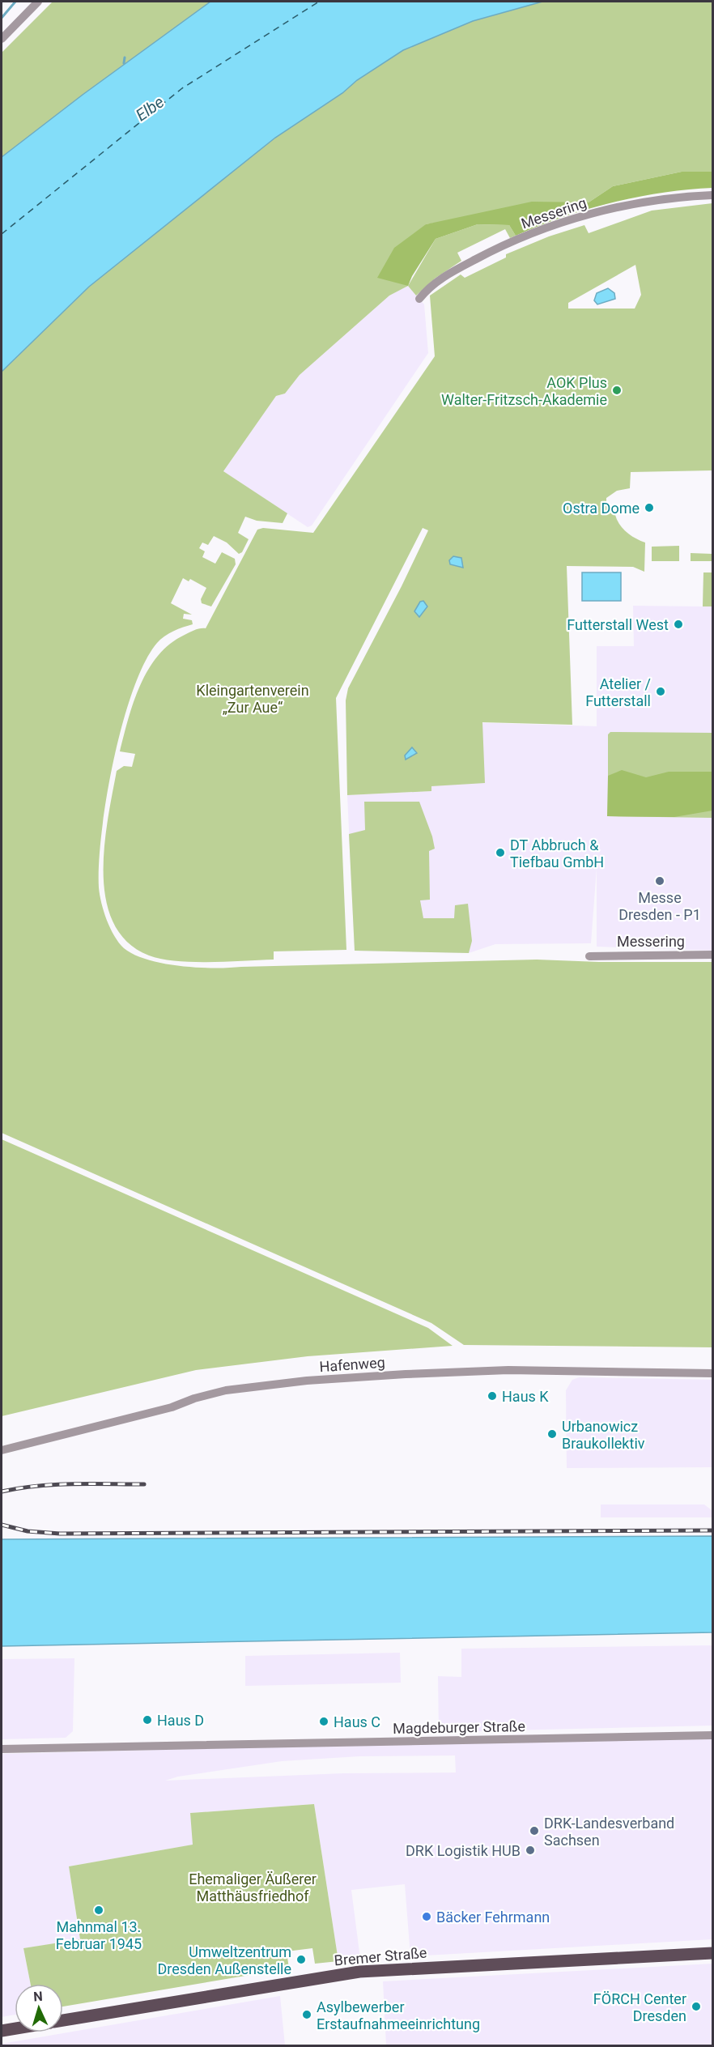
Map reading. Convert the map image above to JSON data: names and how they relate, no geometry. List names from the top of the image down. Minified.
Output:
{"streets":{"main road":["Bremer Straße"],"street":["Messering","Hafenweg","Magdeburger Straße"]},"water":["Elbe"],"parks":["Kleingartenverein „Zur Aue“","Ehemaliger Äußerer Matthäusfriedhof"],"places":["AOK Plus Walter-Fritzsch-Akademie","Ostra Dome","Futterstall West","Atelier / Futterstall","DT Abbruch & Tiefbau GmbH","Messe Dresden - P1","Haus K","Urbanowicz Braukollektiv","Haus D","Haus C","DRK-Landesverband Sachsen","DRK Logistik HUB","Mahnmal 13. Februar 1945","Bäcker Fehrmann","Umweltzentrum Dresden Außenstelle","FÖRCH Center Dresden","Asylbewerber Erstaufnahmeeinrichtung"],"north":"top"}
